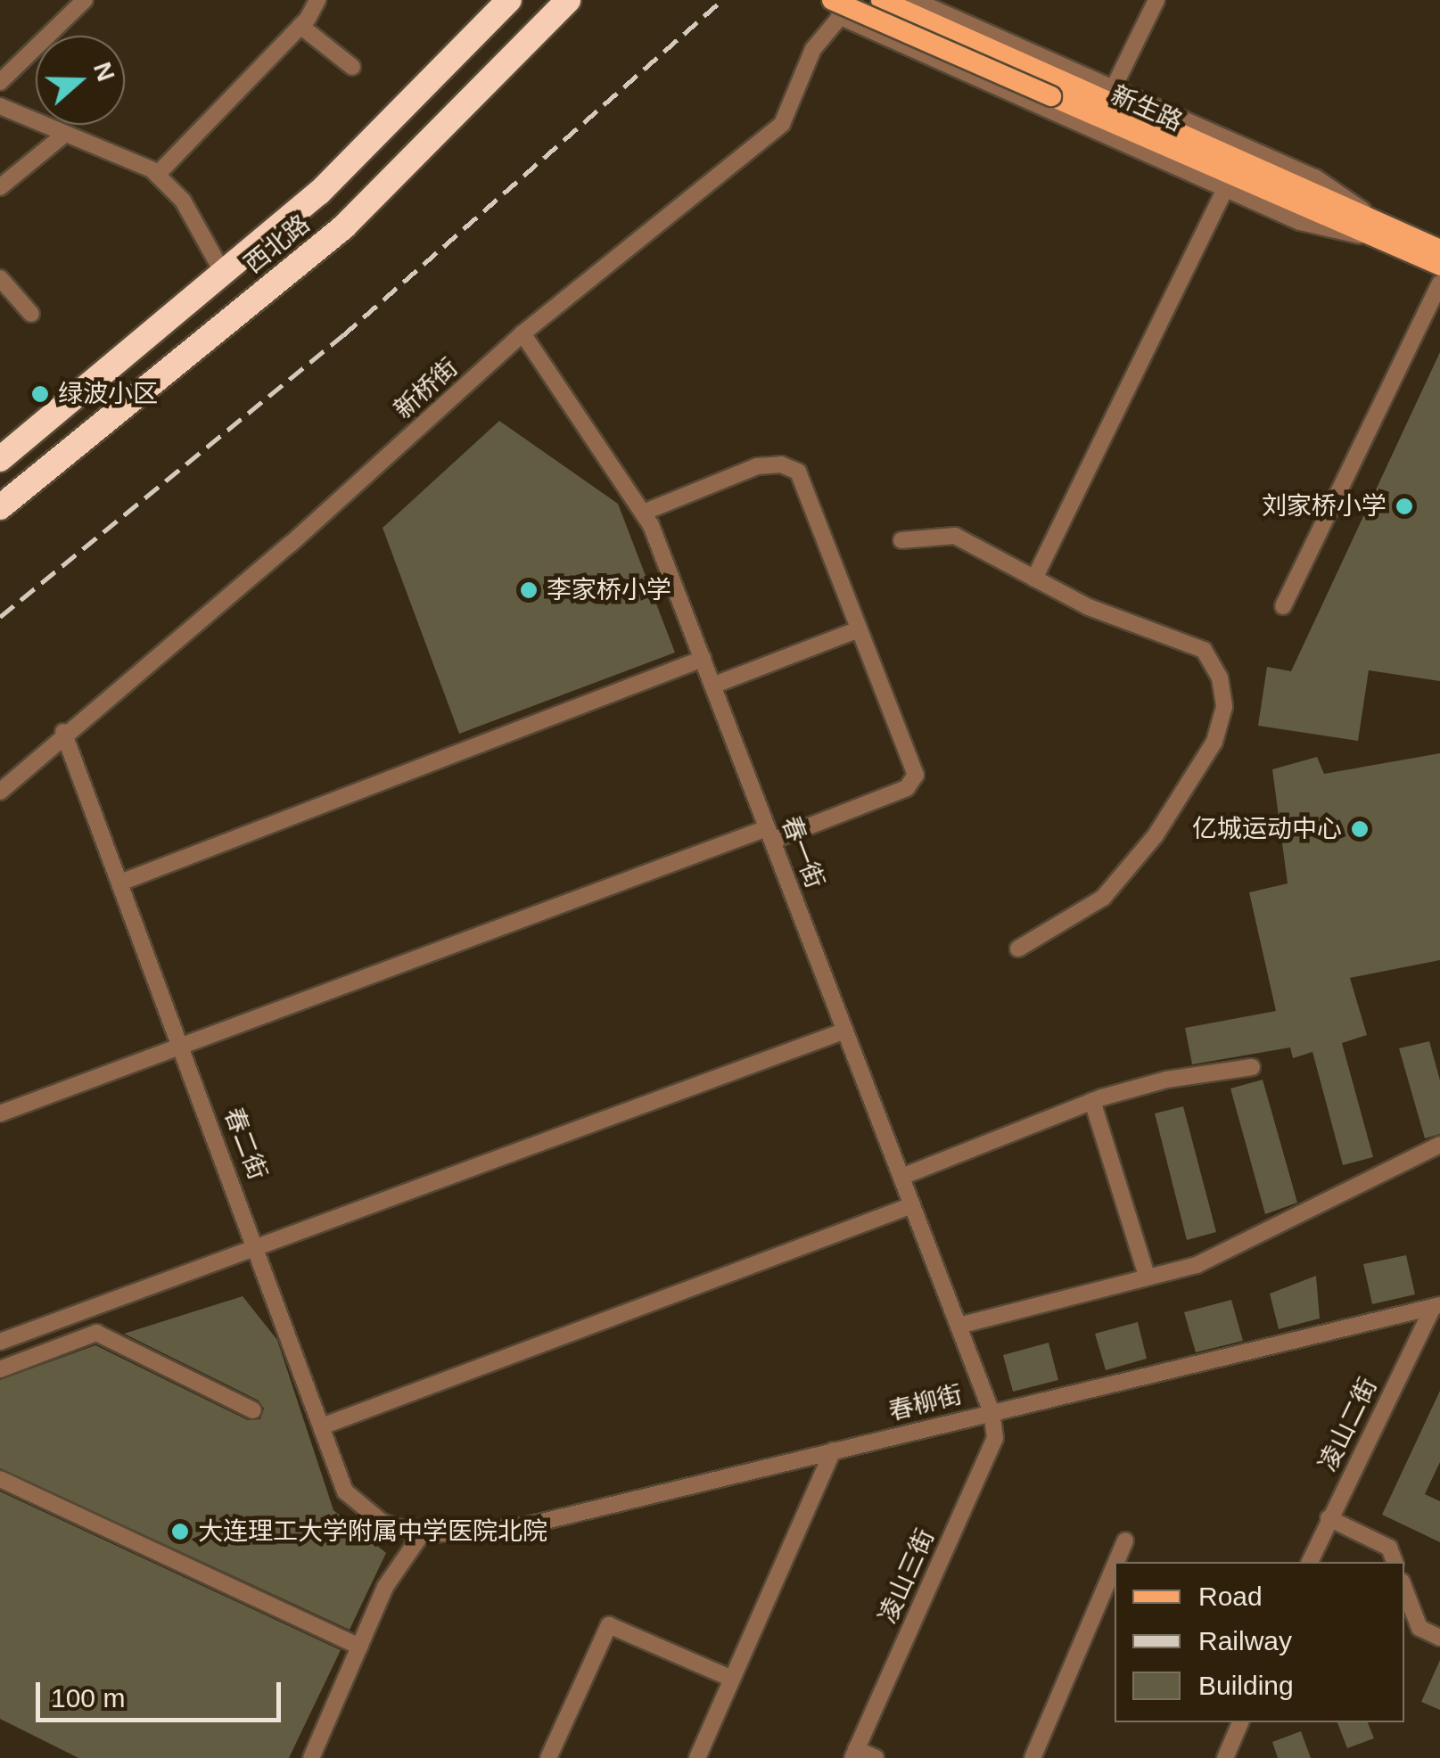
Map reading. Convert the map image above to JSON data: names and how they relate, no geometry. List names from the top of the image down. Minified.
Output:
{"streets":{"highway":["西北路"],"main road":["新生路"],"street":["新桥街","春一街","春二街","春柳街","凌山二街","凌山三街"]},"crossings":[["新生路","新桥街"],["新桥街","春一街"],["新桥街","春二街"],["春一街","春柳街"],["春一街","凌山三街"],["春二街","春柳街"],["春柳街","凌山二街"],["春柳街","凌山三街"]],"places":["绿波小区","刘家桥小学","李家桥小学","亿城运动中心","大连理工大学附属中学医院北院"],"legend":["Road","Railway","Building"],"scale_bar":"100 m","north":"right"}
